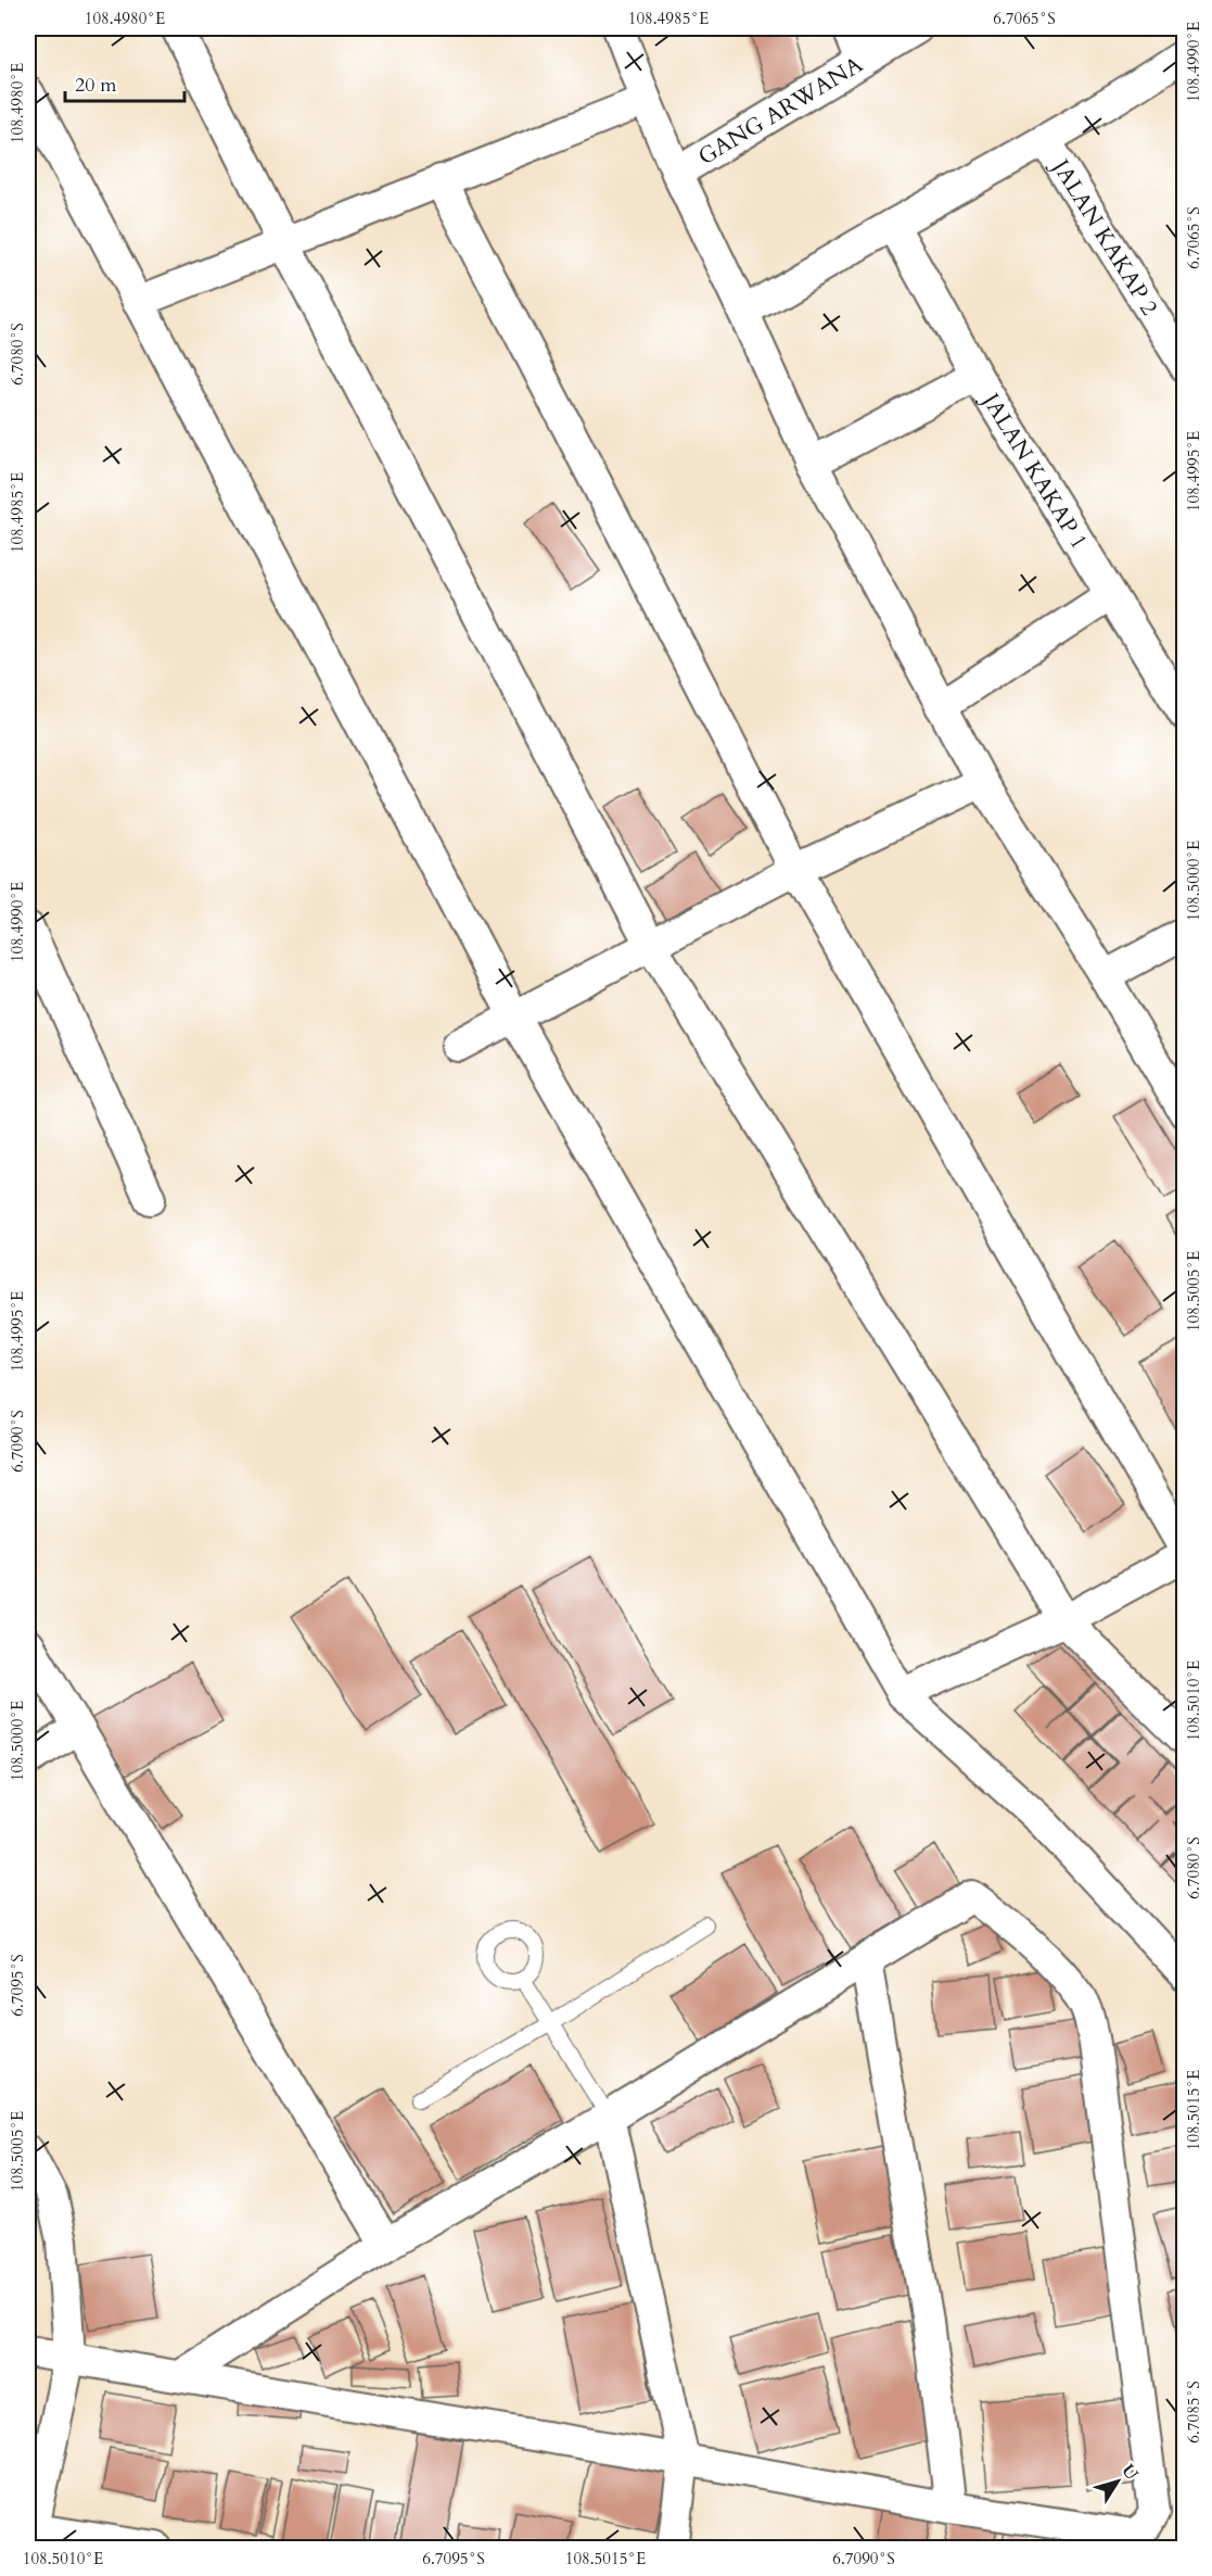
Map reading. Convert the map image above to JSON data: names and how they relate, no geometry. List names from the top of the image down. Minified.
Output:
{"streets":{"street":["GANG ARWANA","JALAN KAKAP 2","JALAN KAKAP 1"]},"scale_bar":"20 m","north":"top right","coordinates":["108.4980°E","108.4985°E","6.7065°S","108.4990°E","6.7080°S","108.4995°E","108.5000°E","108.5005°E","6.7090°S","108.5010°E","6.7095°S","108.5015°E","6.7085°S"]}
